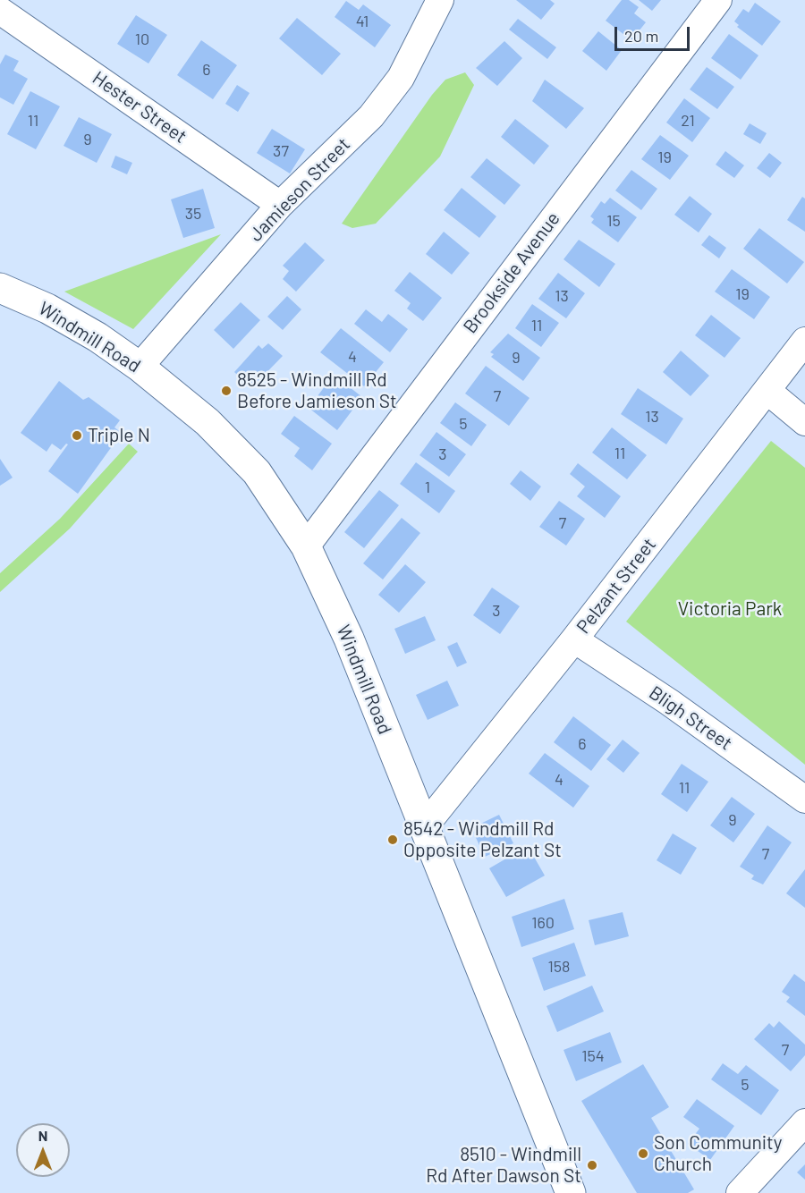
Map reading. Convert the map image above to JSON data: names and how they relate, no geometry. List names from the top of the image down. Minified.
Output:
{"streets":{"main road":["Windmill Road"],"street":["Hester Street","Jamieson Street","Brookside Avenue","Pelzant Street","Bligh Street"]},"crossings":[["Hester Street","Jamieson Street"],["Jamieson Street","Windmill Road"],["Brookside Avenue","Windmill Road"],["Windmill Road","Pelzant Street"],["Pelzant Street","Bligh Street"]],"parks":["Victoria Park"],"places":["8525 - Windmill Rd Before Jamieson St","Triple N","8542 - Windmill Rd Opposite Pelzant St","Son Community Church","8510 - Windmill Rd After Dawson St"],"house_numbers":["41","10","6","11","21","9","37","19","35","15","19","13","11","4","9","7","13","5","11","3","1","7","3","6","4","11","9","7","160","158","7","154","5"],"scale_bar":"20 m","north":"top"}
